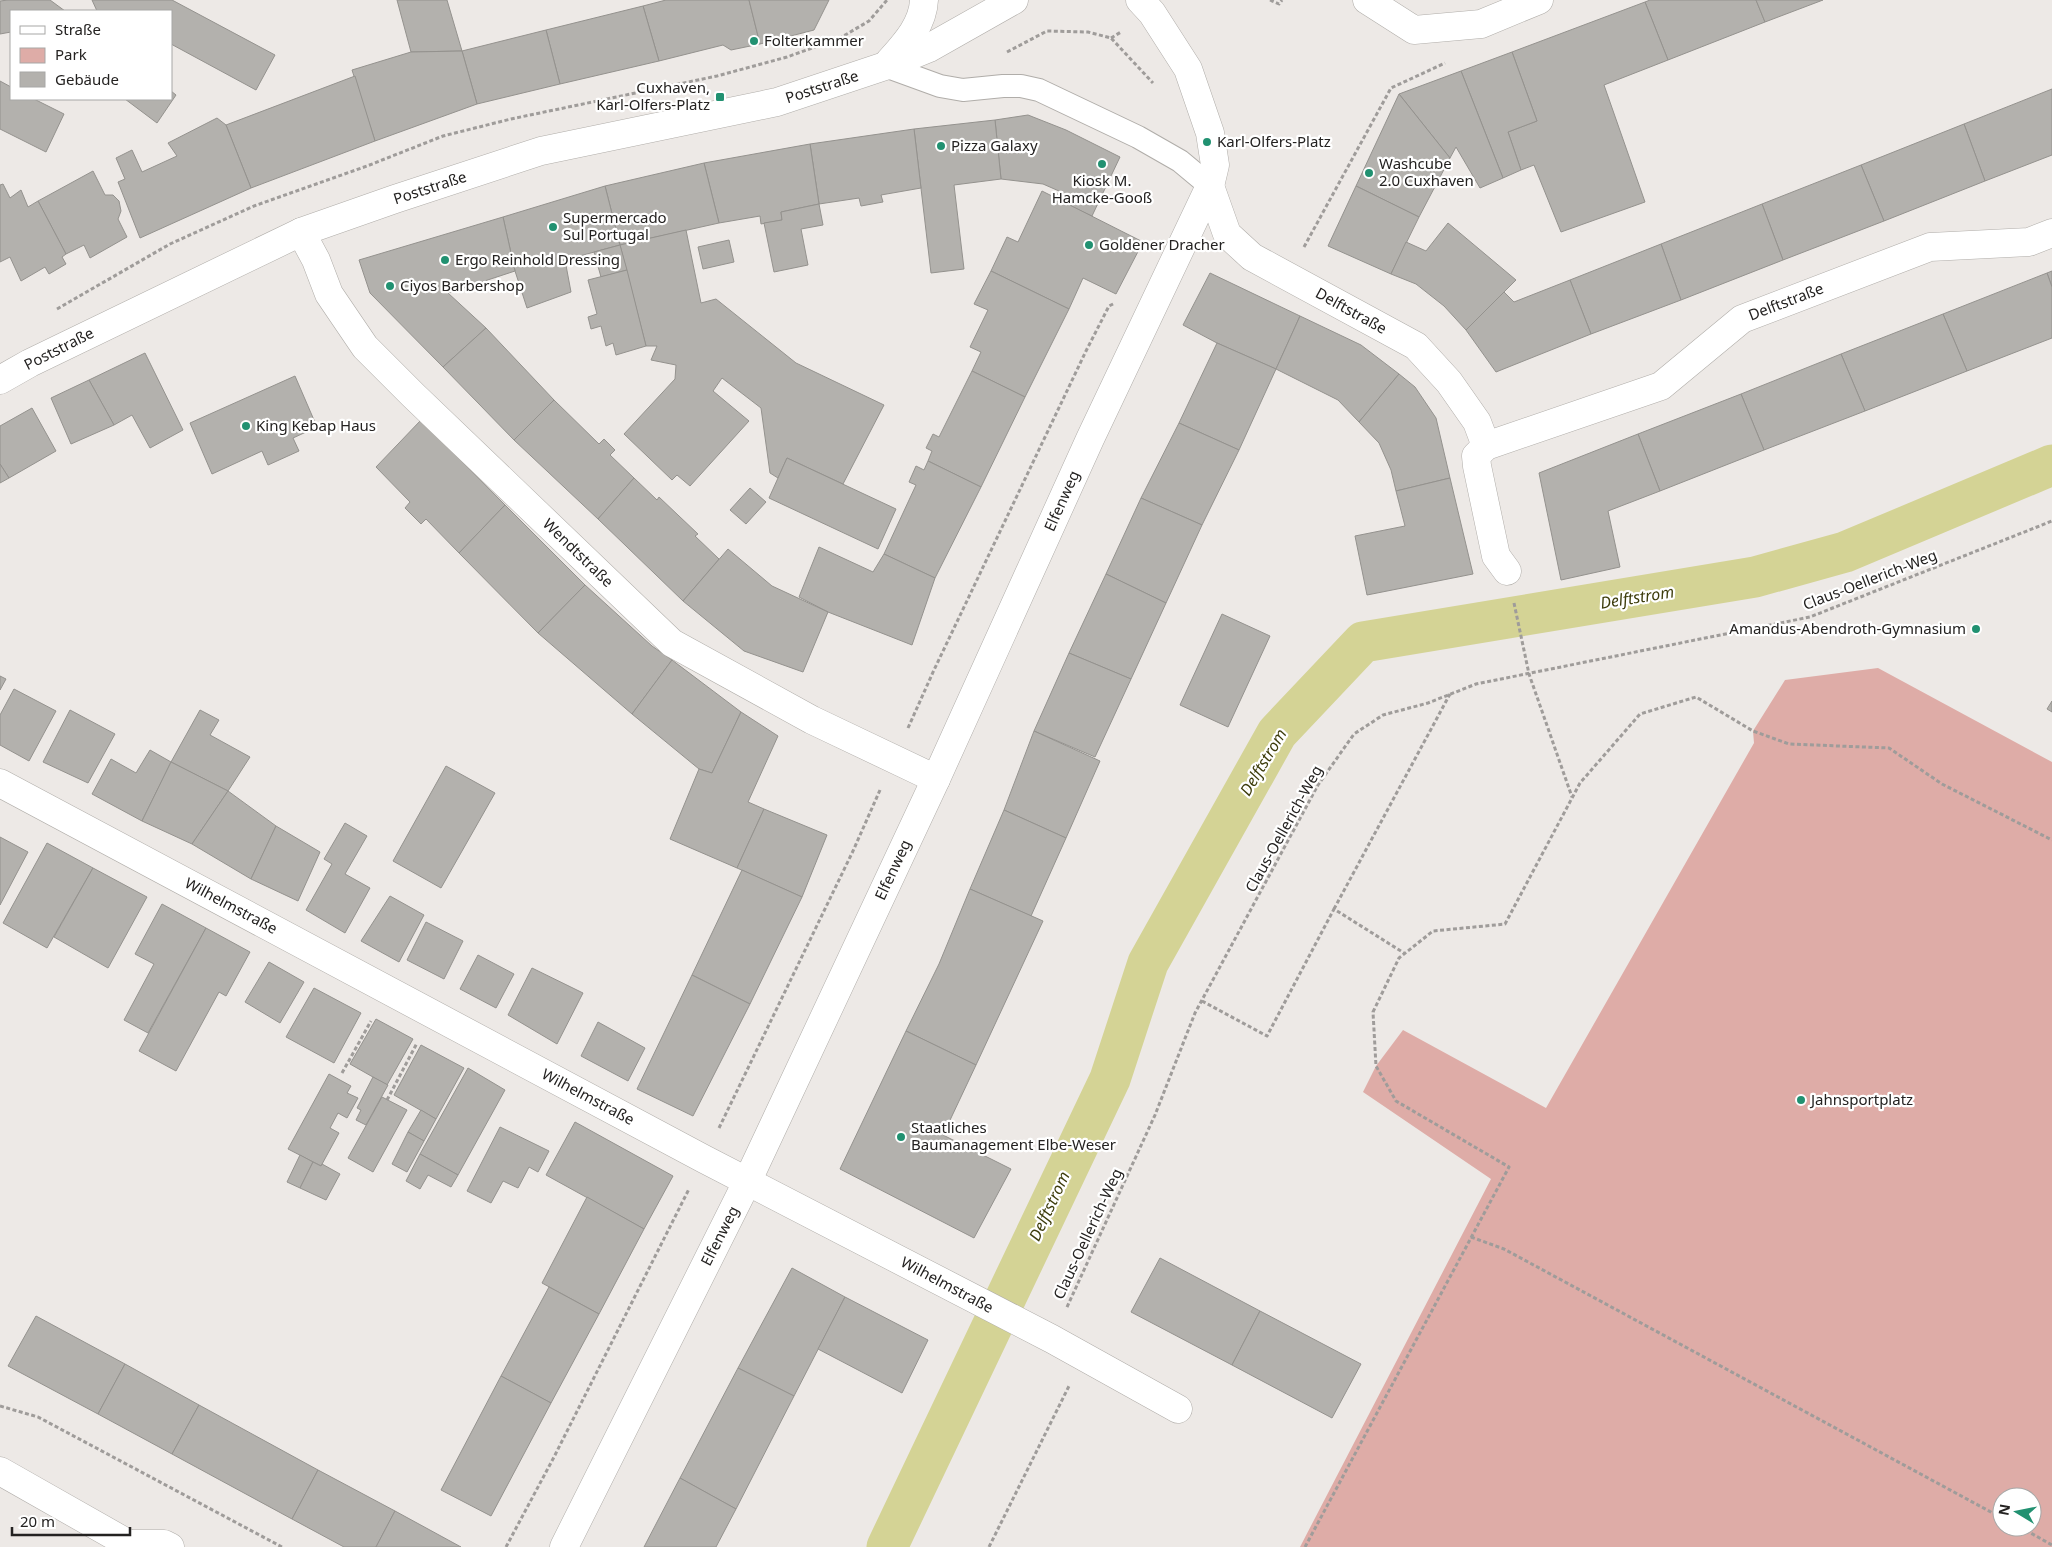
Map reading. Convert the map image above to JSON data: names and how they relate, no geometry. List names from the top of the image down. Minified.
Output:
{"streets":{"street":["Poststraße","Delftstraße","Elfenweg","Wendtstraße","Wilhelmstraße"],"path":["Claus-Oellerich-Weg"]},"crossings":[["Poststraße","Wendtstraße"],["Delftstraße","Elfenweg"],["Elfenweg","Wendtstraße"],["Elfenweg","Wilhelmstraße"],["Claus-Oellerich-Weg","Wilhelmstraße"]],"water":["Delftstrom"],"places":{"other":["Folterkammer","Karl-Olfers-Platz","Pizza Galaxy","Kiosk M. Hamcke-Gooß","Washcube 2.0 Cuxhaven","Supermercado Sul Portugal","Goldener Dracher","Ergo Reinhold Dressing","Ciyos Barbershop","King Kebap Haus","Amandus-Abendroth-Gymnasium","Jahnsportplatz","Staatliches Baumanagement Elbe-Weser"],"transit":["Cuxhaven, Karl-Olfers-Platz"]},"legend":["Straße","Park","Gebäude"],"scale_bar":"20 m","north":"left"}
